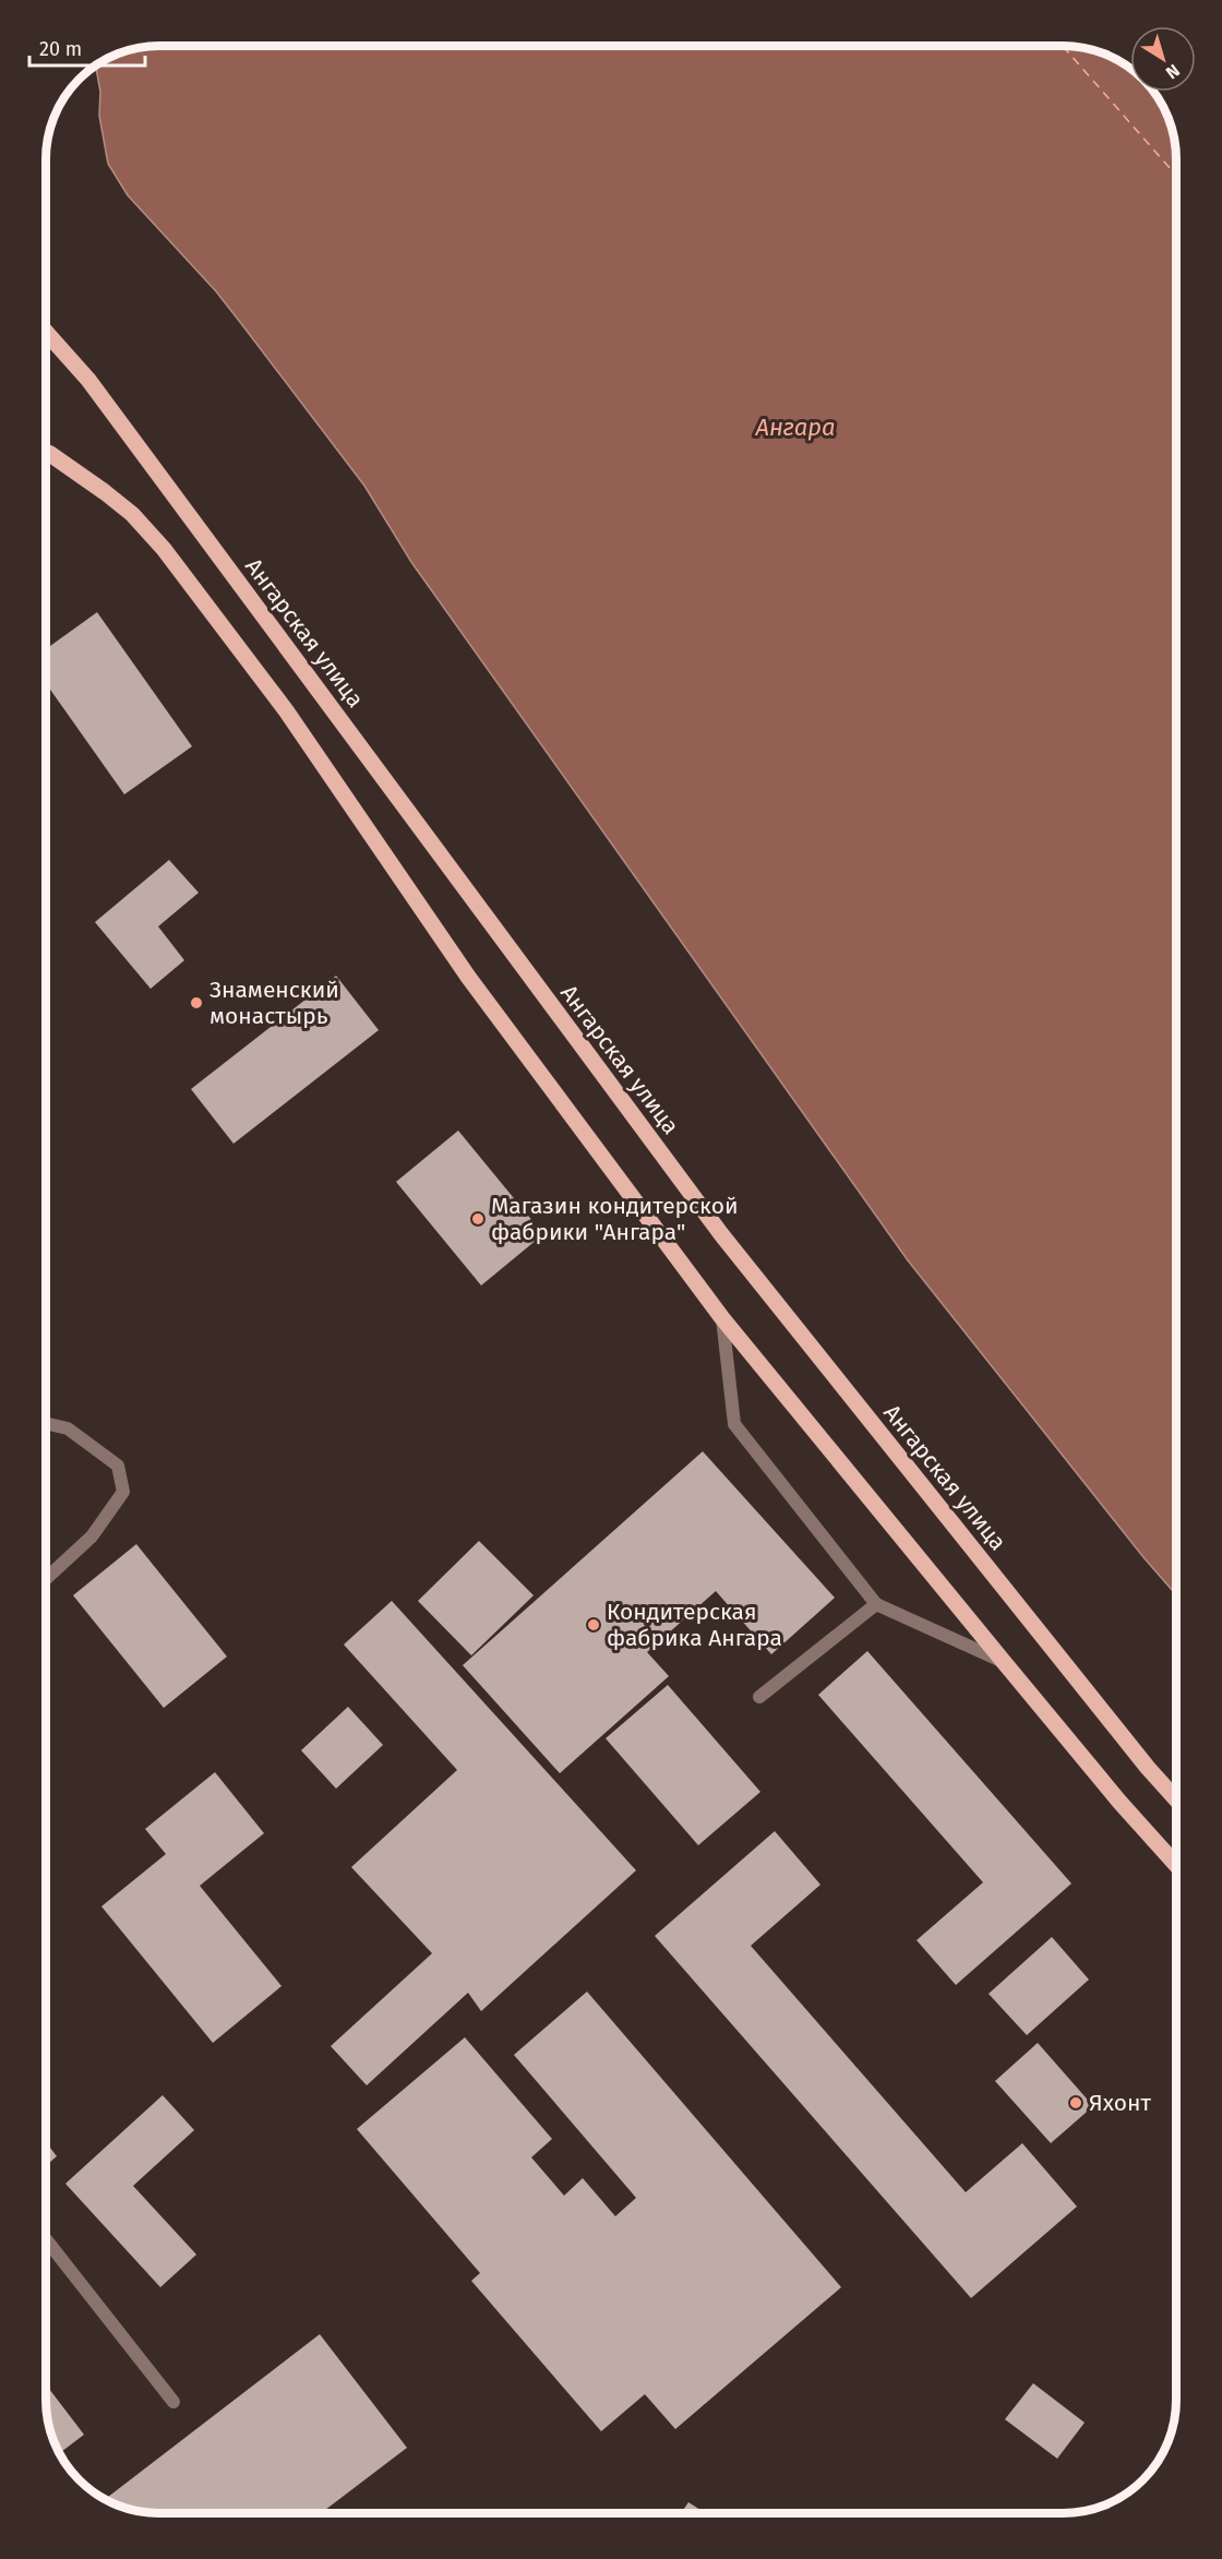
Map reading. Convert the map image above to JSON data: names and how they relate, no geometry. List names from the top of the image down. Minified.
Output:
{"streets":{"main road":["Ангарская улица"]},"water":["Ангара"],"places":["Знаменский монастырь","Магазин кондитерской фабрики \"Ангара\"","Кондитерская фабрика Ангара","Яхонт"],"scale_bar":"20 m","north":"bottom right"}
